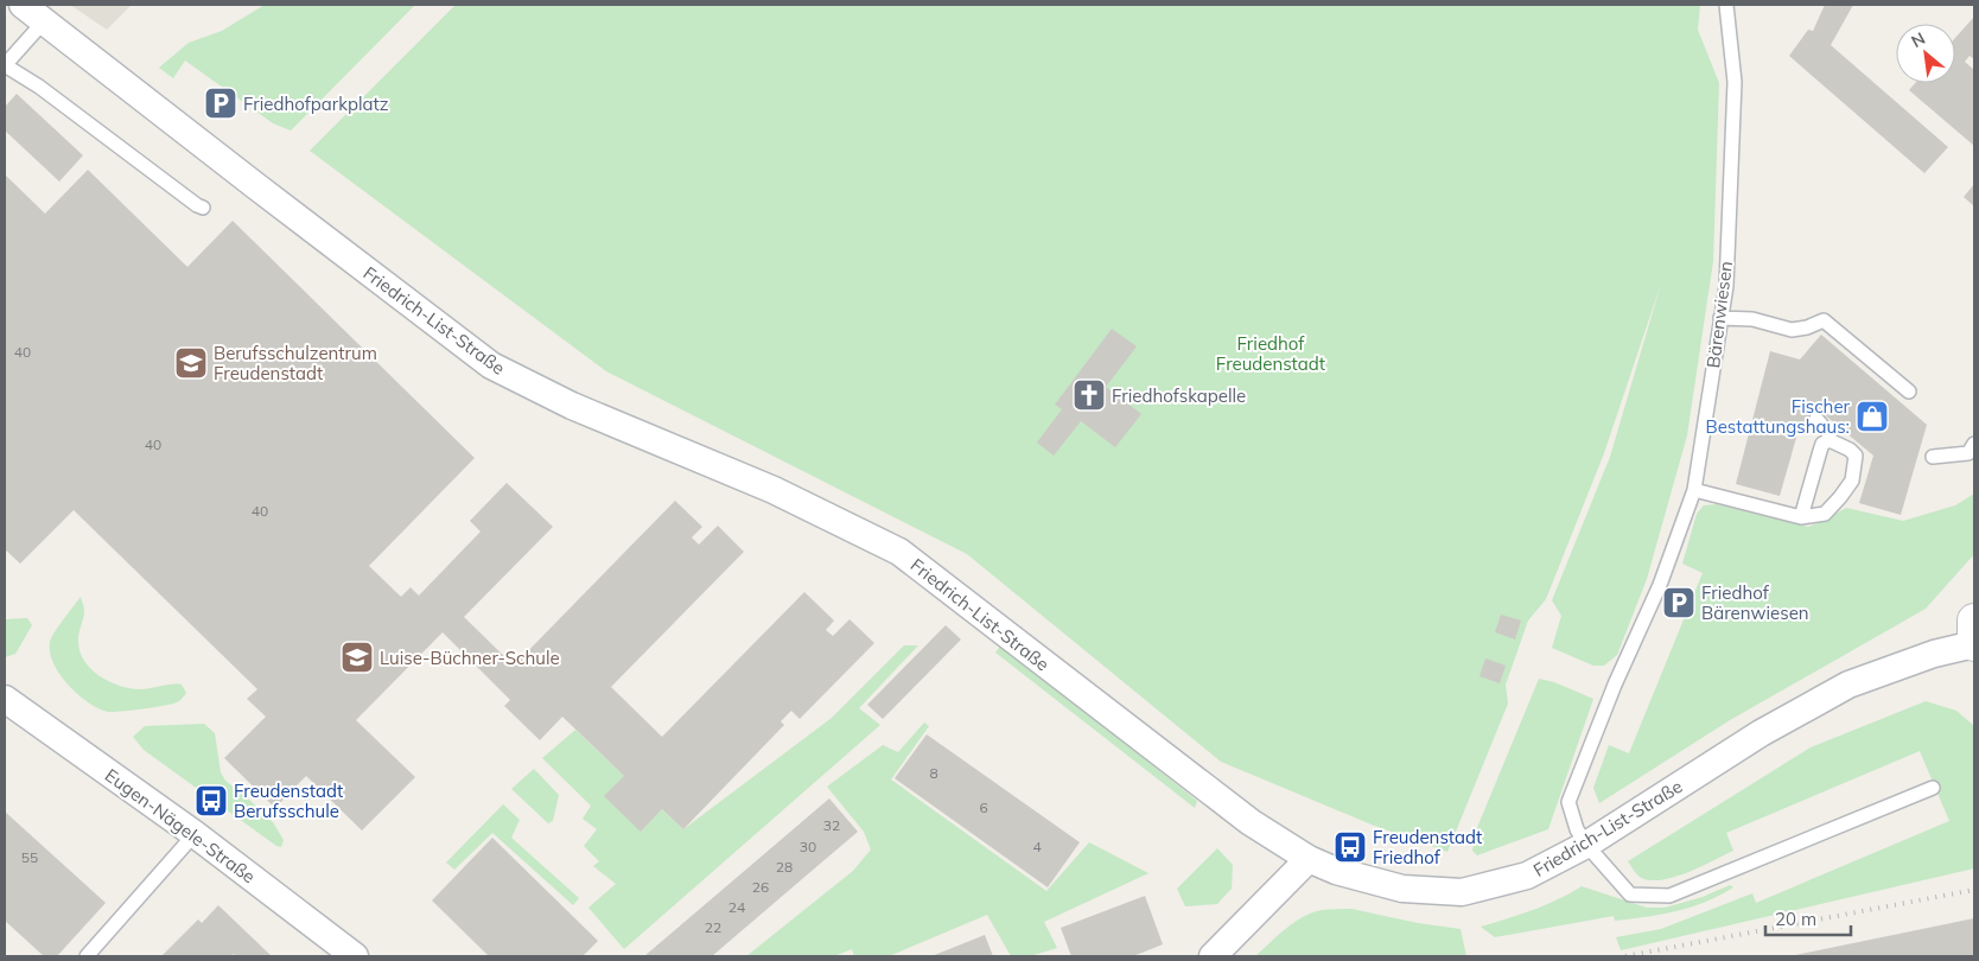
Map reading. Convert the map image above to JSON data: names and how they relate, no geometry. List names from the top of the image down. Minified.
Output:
{"streets":{"street":["Friedrich-List-Straße","Eugen-Nägele-Straße"],"lane":["Bärenwiesen"]},"crossings":[["Bärenwiesen","Friedrich-List-Straße"]],"parks":["Friedhof Freudenstadt"],"places":{"parking":["Friedhofparkplatz","Friedhof Bärenwiesen"],"school or university":["Berufsschulzentrum Freudenstadt","Luise-Büchner-Schule"],"church":["Friedhofskapelle"],"shop":["Fischer Bestattungshaus:"],"bus stop":["Freudenstadt Berufsschule","Freudenstadt Friedhof"]},"house_numbers":["40","40","40","8","6","32","30","4","55","28","26","24","22"],"scale_bar":"20 m","north":"top left"}
